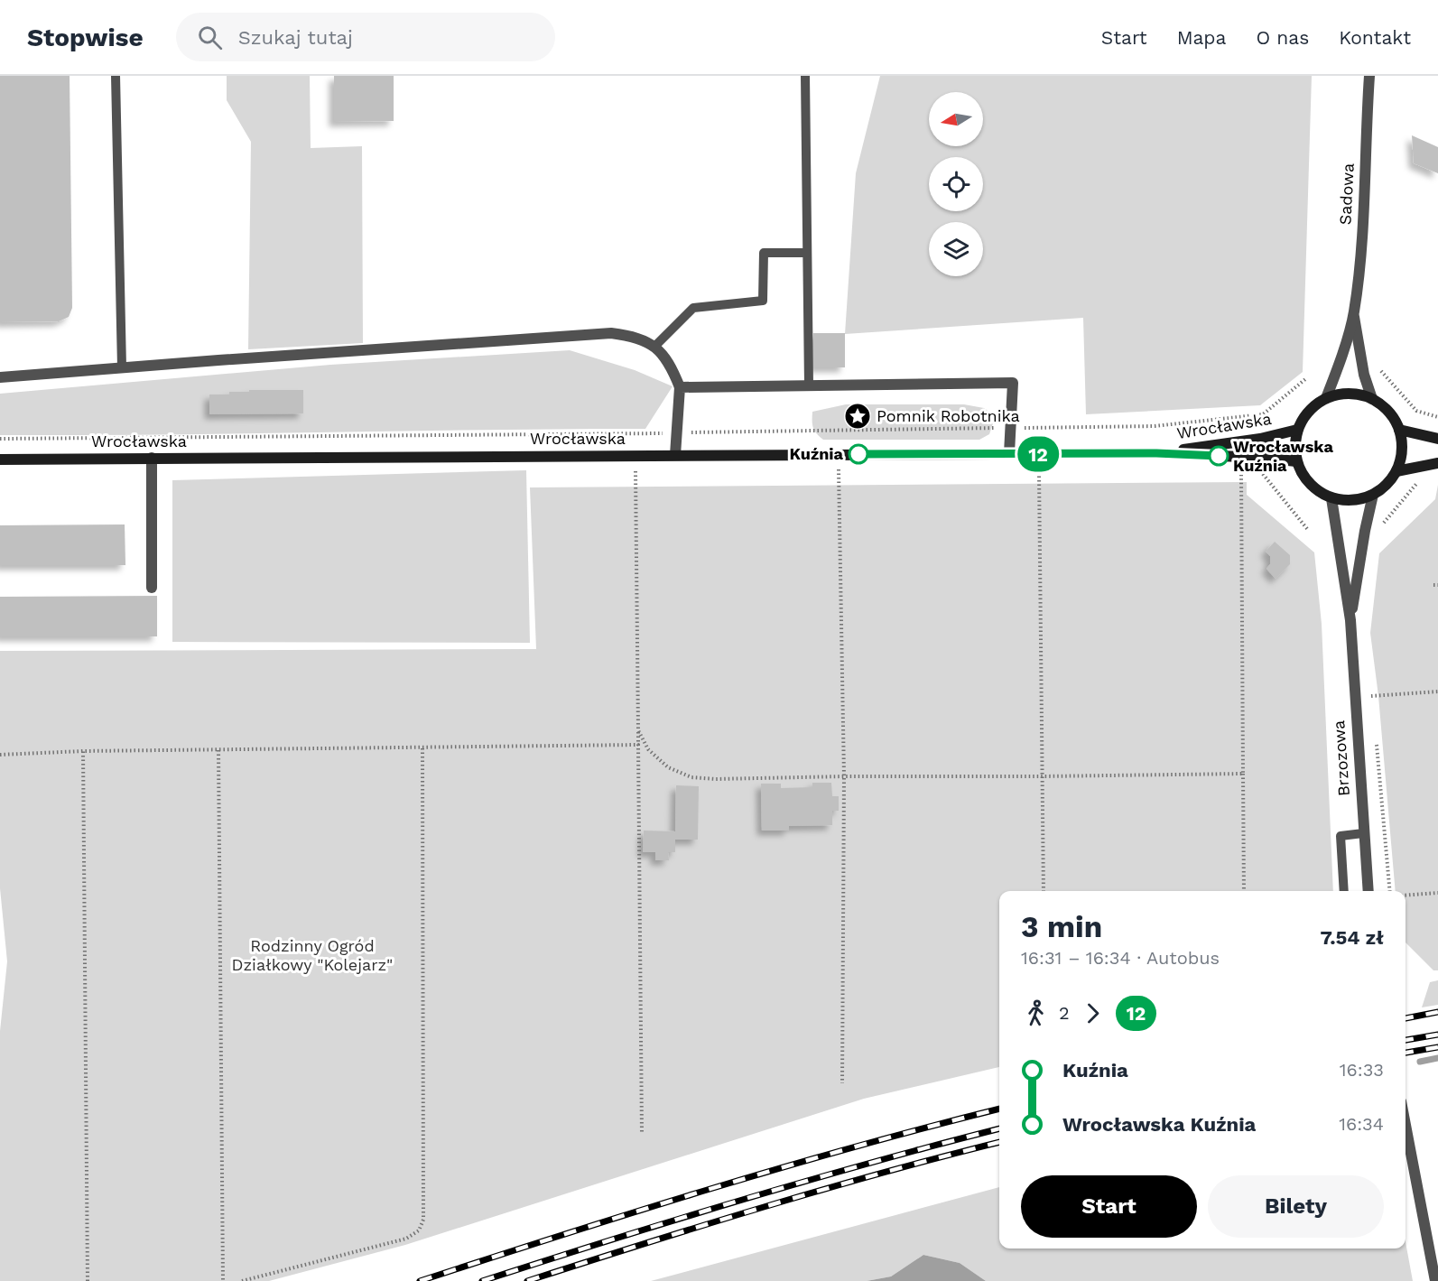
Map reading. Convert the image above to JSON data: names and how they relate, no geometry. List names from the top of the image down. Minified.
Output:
{"streets":{"main road":["Wrocławska"],"street":["Sadowa","Brzozowa"]},"crossings":[["Sadowa","Wrocławska"],["Sadowa","Brzozowa"],["Wrocławska","Brzozowa"]],"parks":["Rodzinny Ogród Działkowy \"Kolejarz\""],"places":{"place":["Pomnik Robotnika"],"other":["Kuźnia","Wrocławska Kuźnia"]},"lines":["bus line 12"],"north":"left","page":{"header":"Stopwise","search":"Szukaj tutaj","nav":["Start","Mapa","O nas","Kontakt"],"on_map":"12","heading":["3 min","16:31 – 16:34 · Autobus","7.54 zł"],"legs":["2","12"],"list":[{"name":"Kuźnia","value":"16:33"},{"name":"Wrocławska Kuźnia","value":"16:34"}],"buttons":["Start","Bilety"]}}
